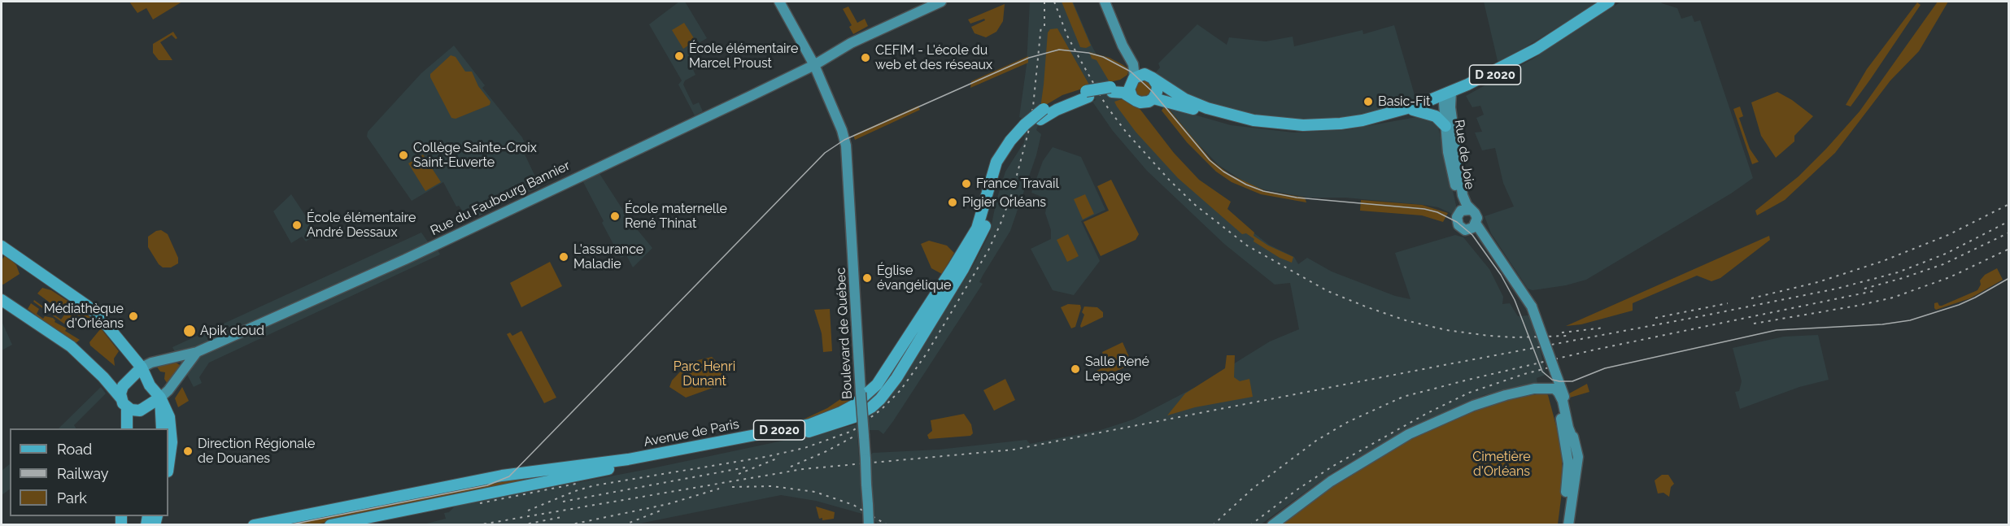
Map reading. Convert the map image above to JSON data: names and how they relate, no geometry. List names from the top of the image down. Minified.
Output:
{"streets":{"main road":["D 2020","Rue de Joie","Rue du Faubourg Bannier","Boulevard de Québec","Avenue de Paris"]},"crossings":[["D 2020","Rue de Joie"],["D 2020","Avenue de Paris"],["Rue du Faubourg Bannier","Boulevard de Québec"]],"parks":["Parc Henri Dunant","Cimetière d'Orléans"],"places":["École élémentaire Marcel Proust","CEFIM - L'école du web et des réseaux","Basic-Fit","Collège Sainte-Croix Saint-Euverte","France Travail","Pigier Orléans","École maternelle René Thinat","École élémentaire André Dessaux","L'assurance Maladie","Église évangélique","Médiathèque d'Orléans","Apik cloud","Salle René Lepage","Direction Régionale de Douanes"],"legend":["Road","Railway","Park"]}
